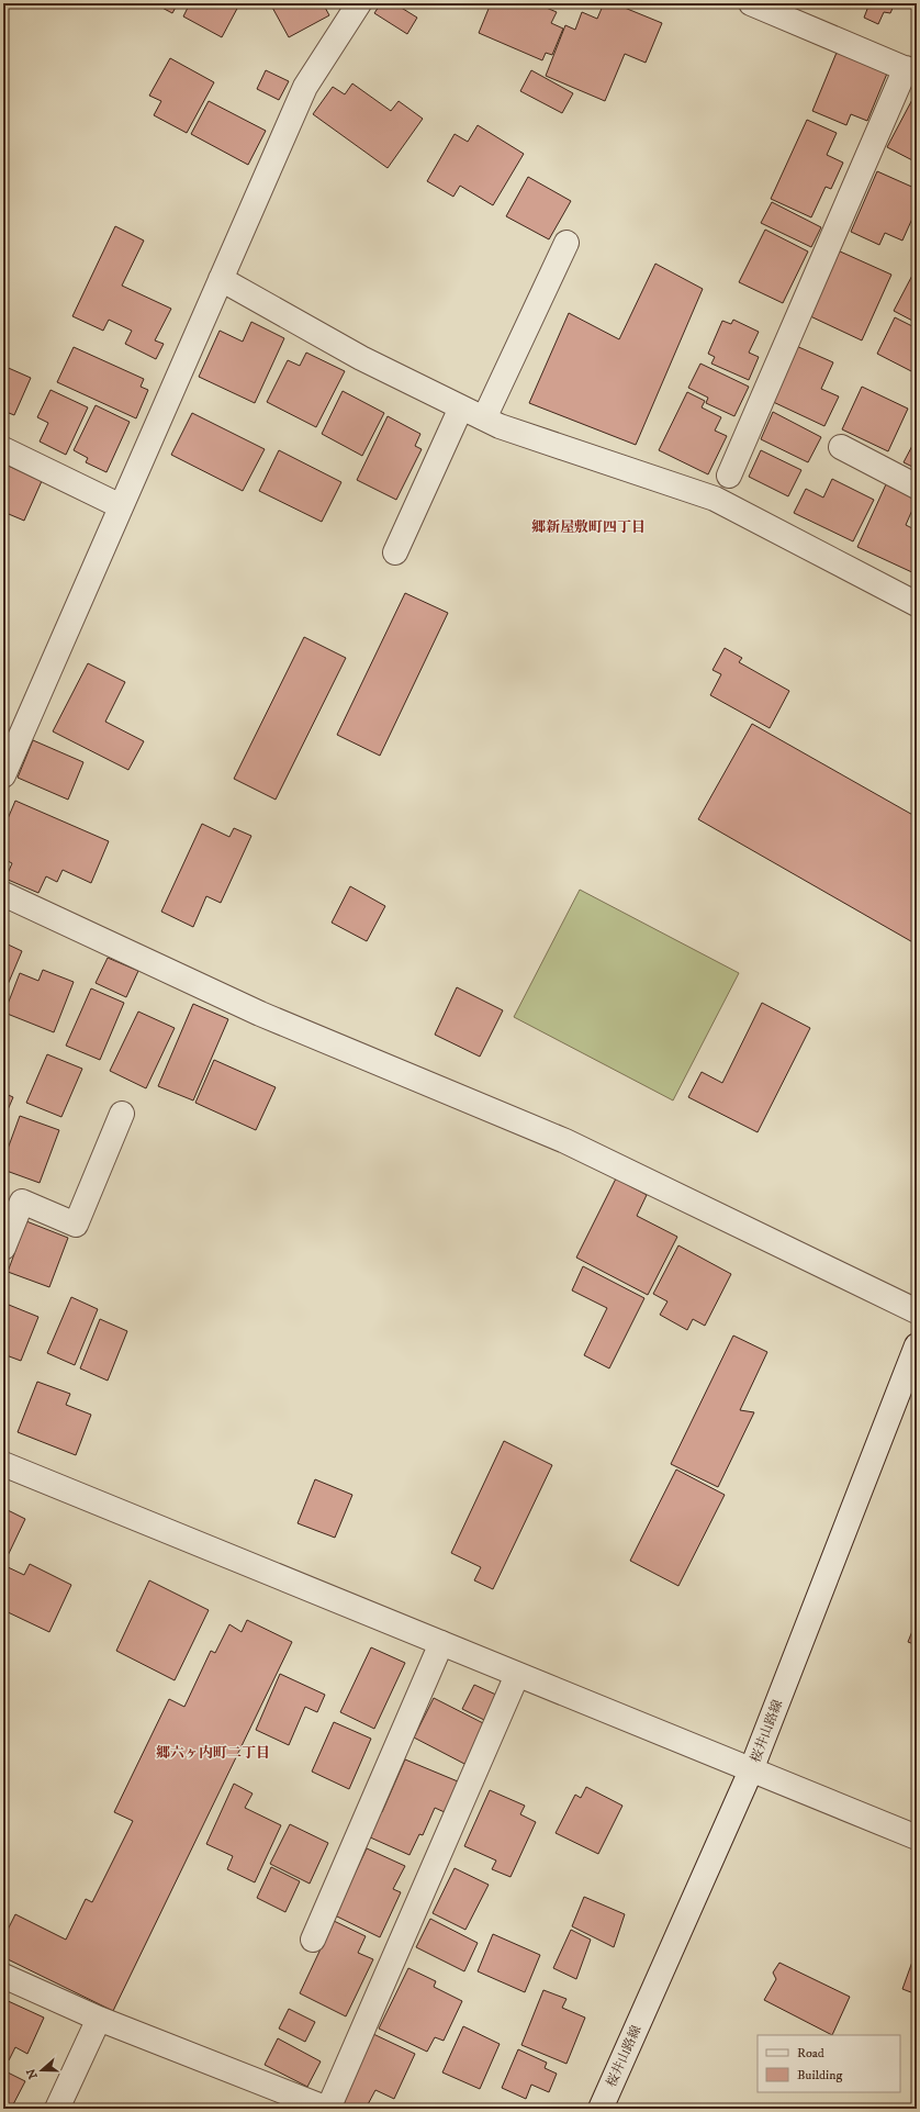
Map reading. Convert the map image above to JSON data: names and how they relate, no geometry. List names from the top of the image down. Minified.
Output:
{"streets":{"street":["桜井山路線"]},"districts":["郷新屋敷町四丁目","郷六ヶ内町二丁目"],"legend":["Road","Building"],"north":"left"}
